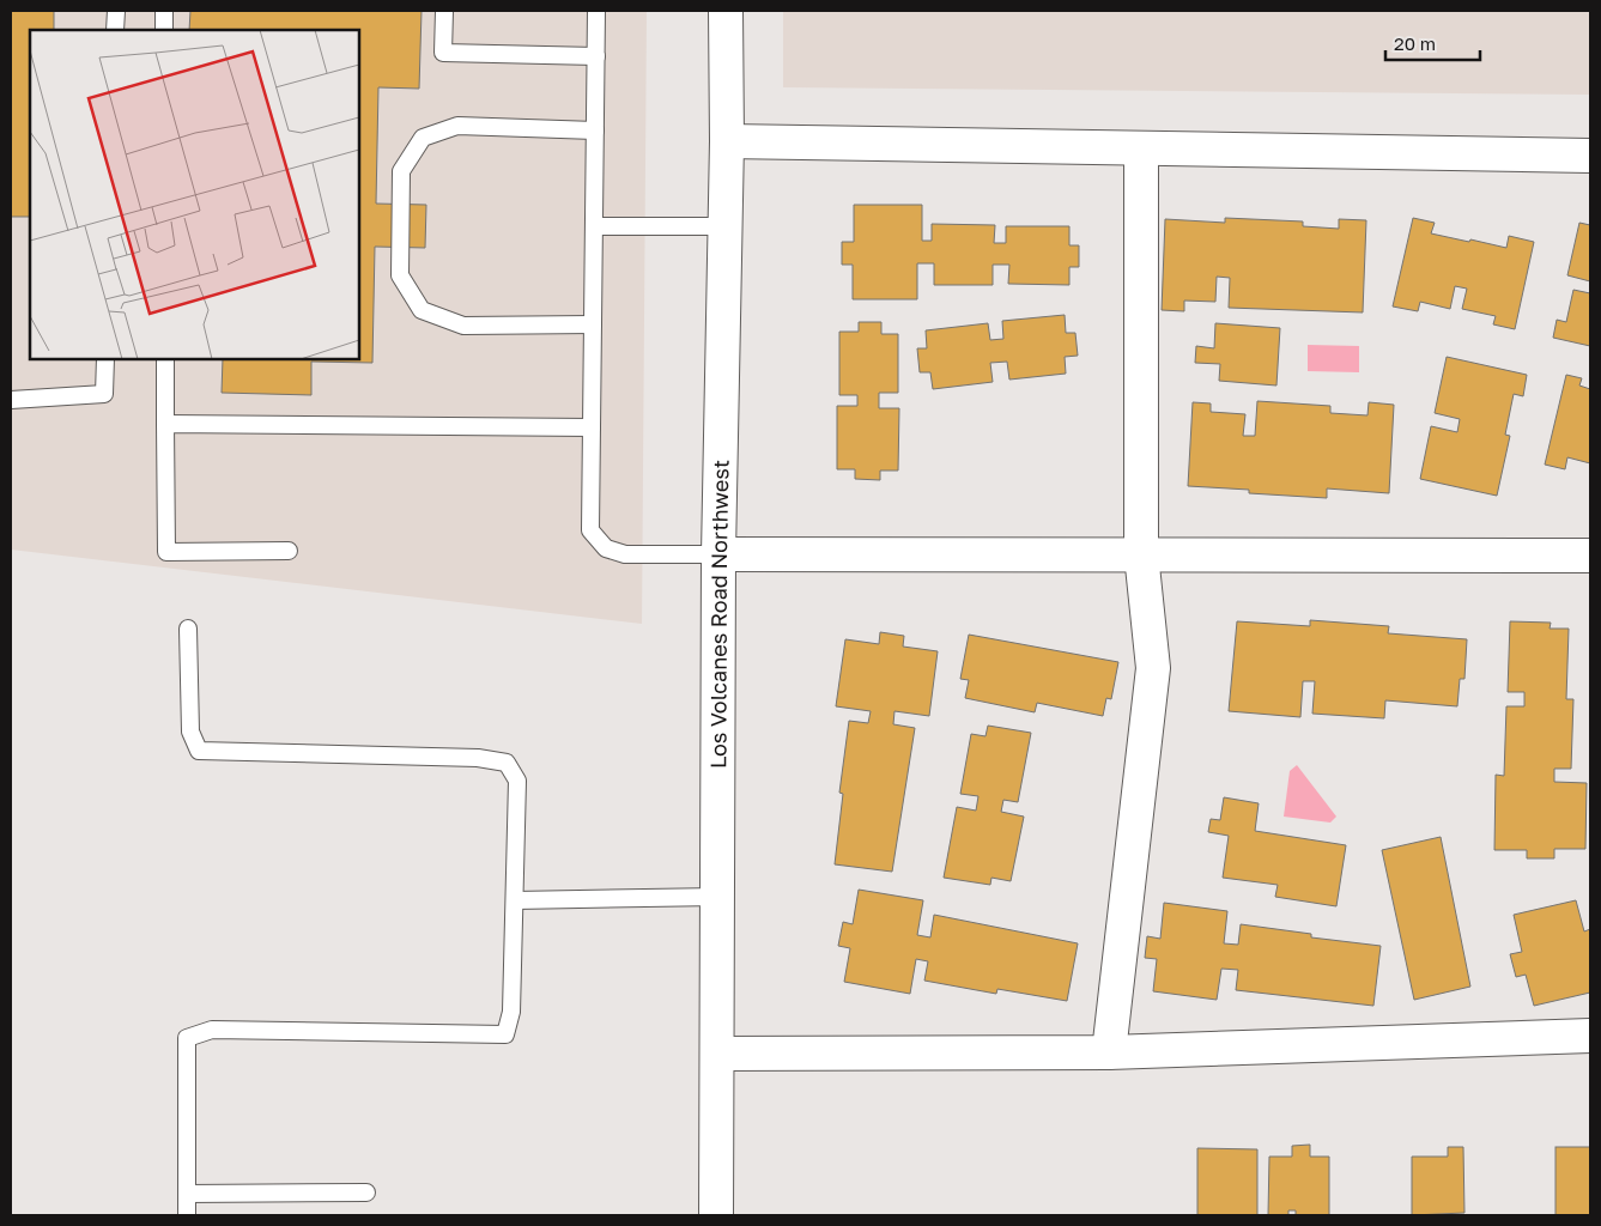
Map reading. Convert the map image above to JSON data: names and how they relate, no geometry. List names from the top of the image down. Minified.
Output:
{"streets":{"street":["Los Volcanes Road Northwest"]},"scale_bar":"20 m"}
